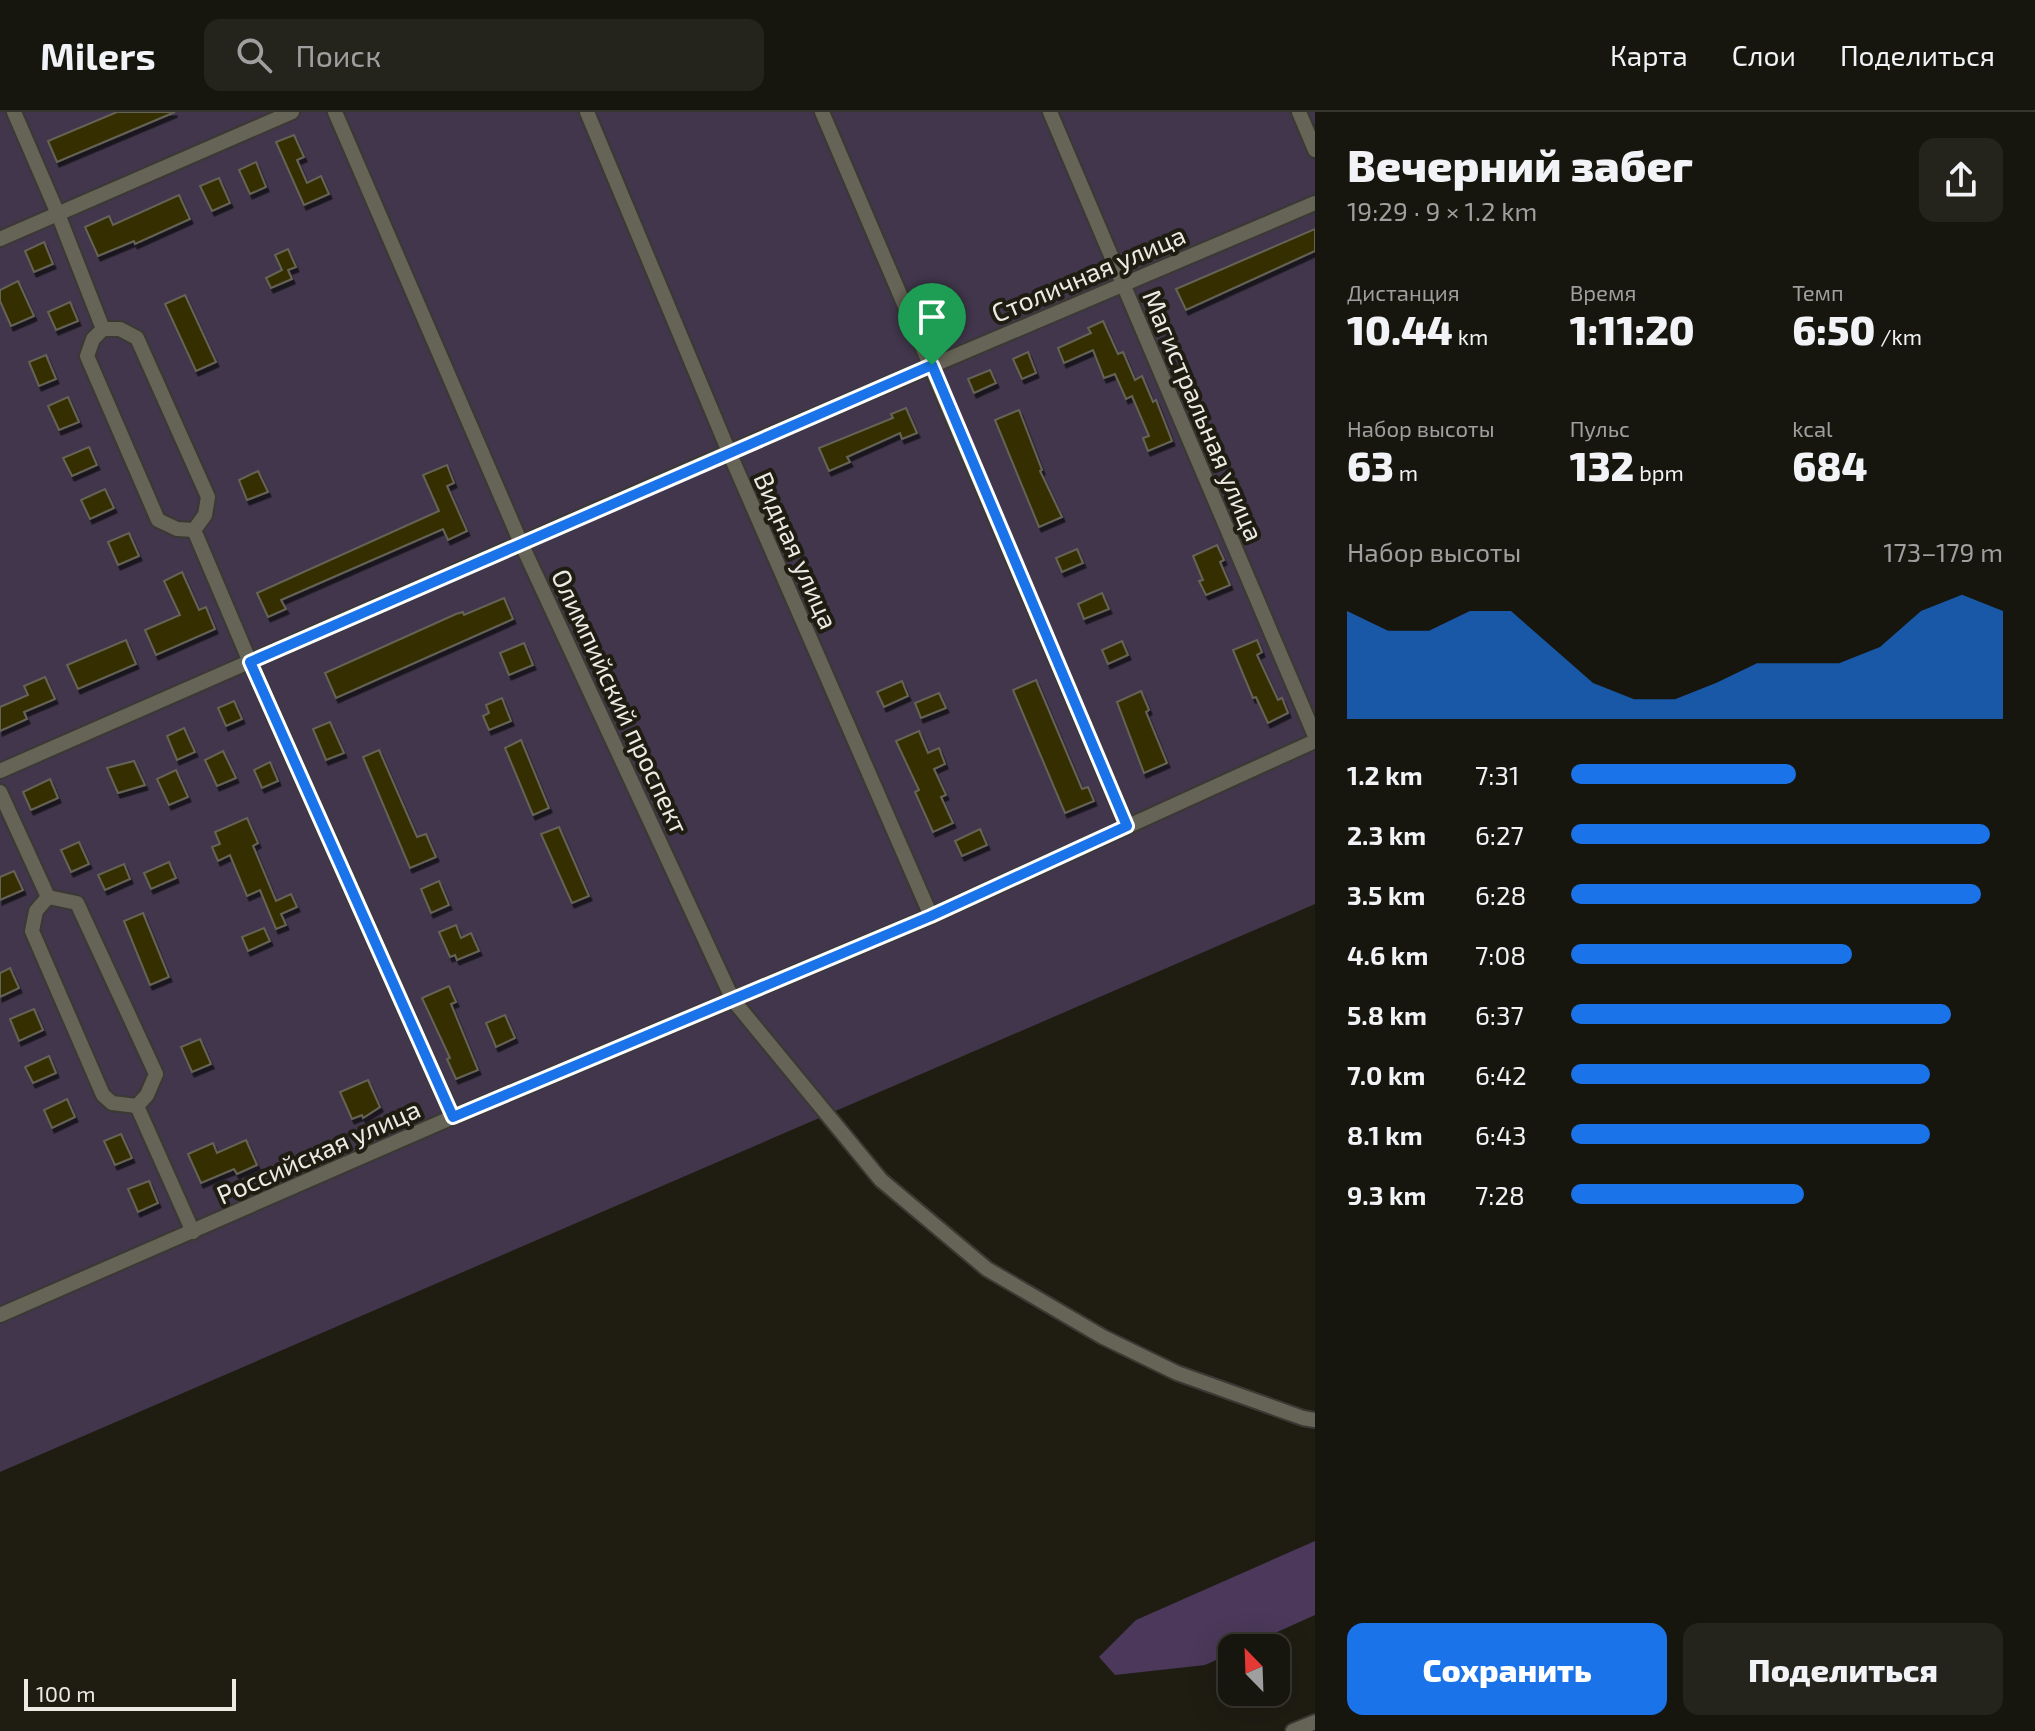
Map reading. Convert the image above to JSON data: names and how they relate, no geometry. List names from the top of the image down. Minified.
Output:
{"streets":{"street":["Столичная улица","Магистральная улица","Видная улица","Олимпийский проспект","Российская улица"]},"crossings":[["Столичная улица","Магистральная улица"],["Столичная улица","Видная улица"],["Столичная улица","Олимпийский проспект"],["Магистральная улица","Российская улица"],["Видная улица","Российская улица"],["Олимпийский проспект","Российская улица"]],"scale_bar":"100 m","north":"top left","page":{"header":"Milers","search":"Поиск","nav":["Карта","Слои","Поделиться"],"heading":["Вечерний забег","19:29 · 9 × 1.2 km"],"stats":[["Дистанция","10.44 km"],["Время","1:11:20"],["Темп","6:50 /km"],["Набор высоты","63 m"],["Пульс","132 bpm"],["kcal","684"]],"chart":["Набор высоты","173–179 m"],"list":[{"name":"1.2 km","note":"7:31"},{"name":"2.3 km","note":"6:27"},{"name":"3.5 km","note":"6:28"},{"name":"4.6 km","note":"7:08"},{"name":"5.8 km","note":"6:37"},{"name":"7.0 km","note":"6:42"},{"name":"8.1 km","note":"6:43"},{"name":"9.3 km","note":"7:28"}],"buttons":["Сохранить","Поделиться"],"scale":"100 m"}}
